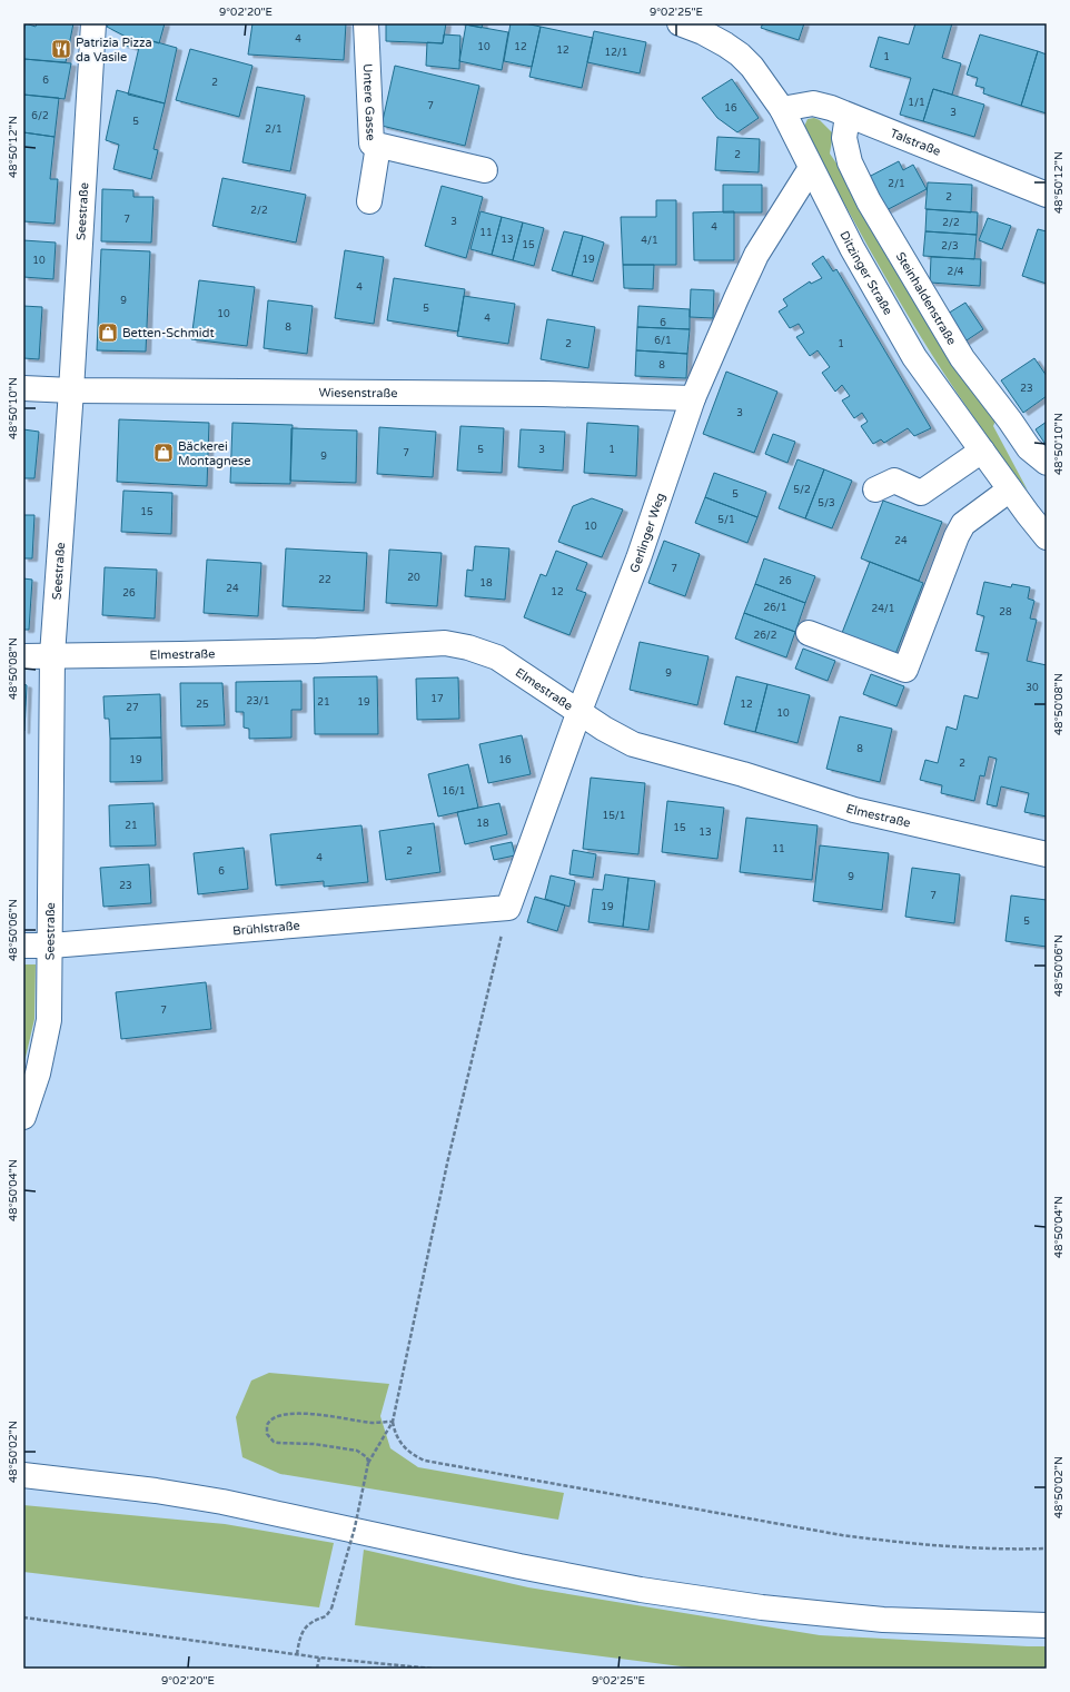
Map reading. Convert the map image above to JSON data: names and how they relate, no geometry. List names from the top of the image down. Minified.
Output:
{"streets":{"street":["Untere Gasse","Talstraße","Seestraße","Ditzinger Straße","Steinhaldenstraße","Wiesenstraße","Gerlinger Weg","Elmestraße","Brühlstraße"]},"crossings":[["Talstraße","Ditzinger Straße"],["Talstraße","Steinhaldenstraße"],["Seestraße","Wiesenstraße"],["Seestraße","Elmestraße"],["Seestraße","Brühlstraße"],["Ditzinger Straße","Gerlinger Weg"],["Wiesenstraße","Gerlinger Weg"],["Gerlinger Weg","Elmestraße"],["Gerlinger Weg","Brühlstraße"]],"places":{"restaurant":["Patrizia Pizza da Vasile"],"shop":["Betten-Schmidt","Bäckerei Montagnese"]},"house_numbers":["4","10","12","12","12/1","1","6","2","1/1","7","16","3","6/2","5","2/1","2","2/1","2","2/2","7","3","2/2","4","11","13","4/1","15","2/3","19","10","2/4","4","9","5","10","4","6","8","6/1","2","1","8","23","3","5","3","1","7","9","5/2","5","5/3","15","5/1","10","24","7","20","22","26","18","24","12","26","26/1","24/1","28","26/2","9","30","17","23/1","21","19","25","12","27","10","8","19","16","2","16/1","15/1","18","21","15","13","11","2","4","6","9","23","7","19","5","7"],"coordinates":["9°02'20\"E","9°02'25\"E","48°50'12\"N","48°50'10\"N","48°50'08\"N","48°50'06\"N","48°50'04\"N","48°50'02\"N"]}
